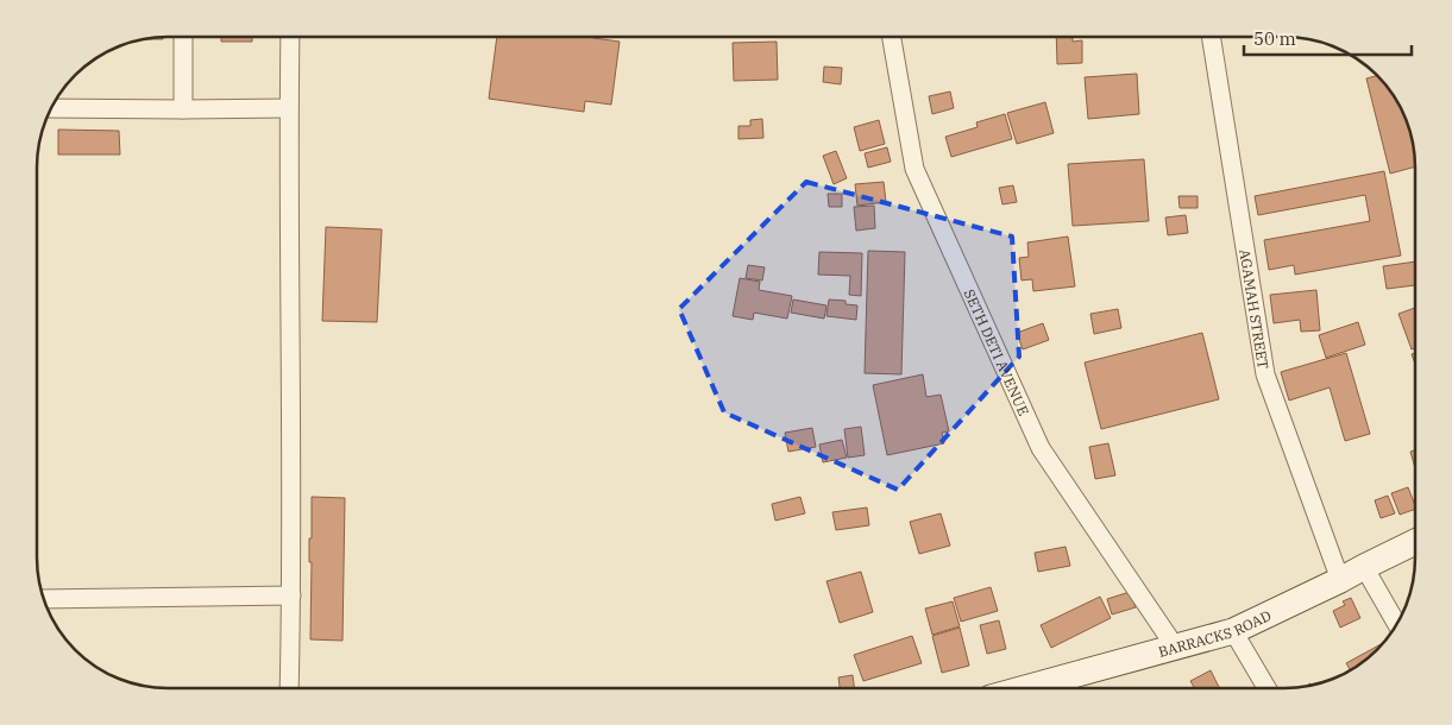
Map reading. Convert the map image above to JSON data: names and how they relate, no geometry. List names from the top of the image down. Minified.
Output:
{"streets":{"street":["AGAMAH STREET","SETH DETI AVENUE","BARRACKS ROAD"]},"crossings":[["AGAMAH STREET","BARRACKS ROAD"],["SETH DETI AVENUE","BARRACKS ROAD"]],"scale_bar":"50 m"}
